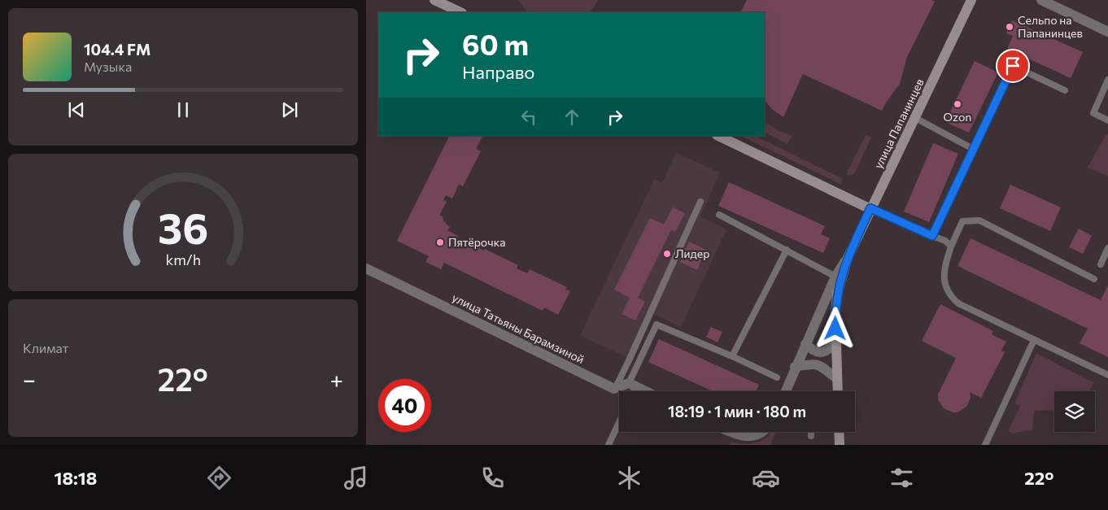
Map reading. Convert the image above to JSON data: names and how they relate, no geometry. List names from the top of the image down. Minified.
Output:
{"streets":{"street":["улица Папанинцев","улица Татьяны Барамзиной"]},"places":["Сельпо на Папанинцев","Ozon","Пятёрочка","Лидер"],"page":{"turn":["60 m","Направо"],"song":["104.4 FM","Музыка"],"tile":"Климат","heat":["−","22°","+"],"limit":"40","trip":"18:19 · 1 мин · 180 m","tabs":["18:18","22°"],"gauge":["36","km/h"]}}
